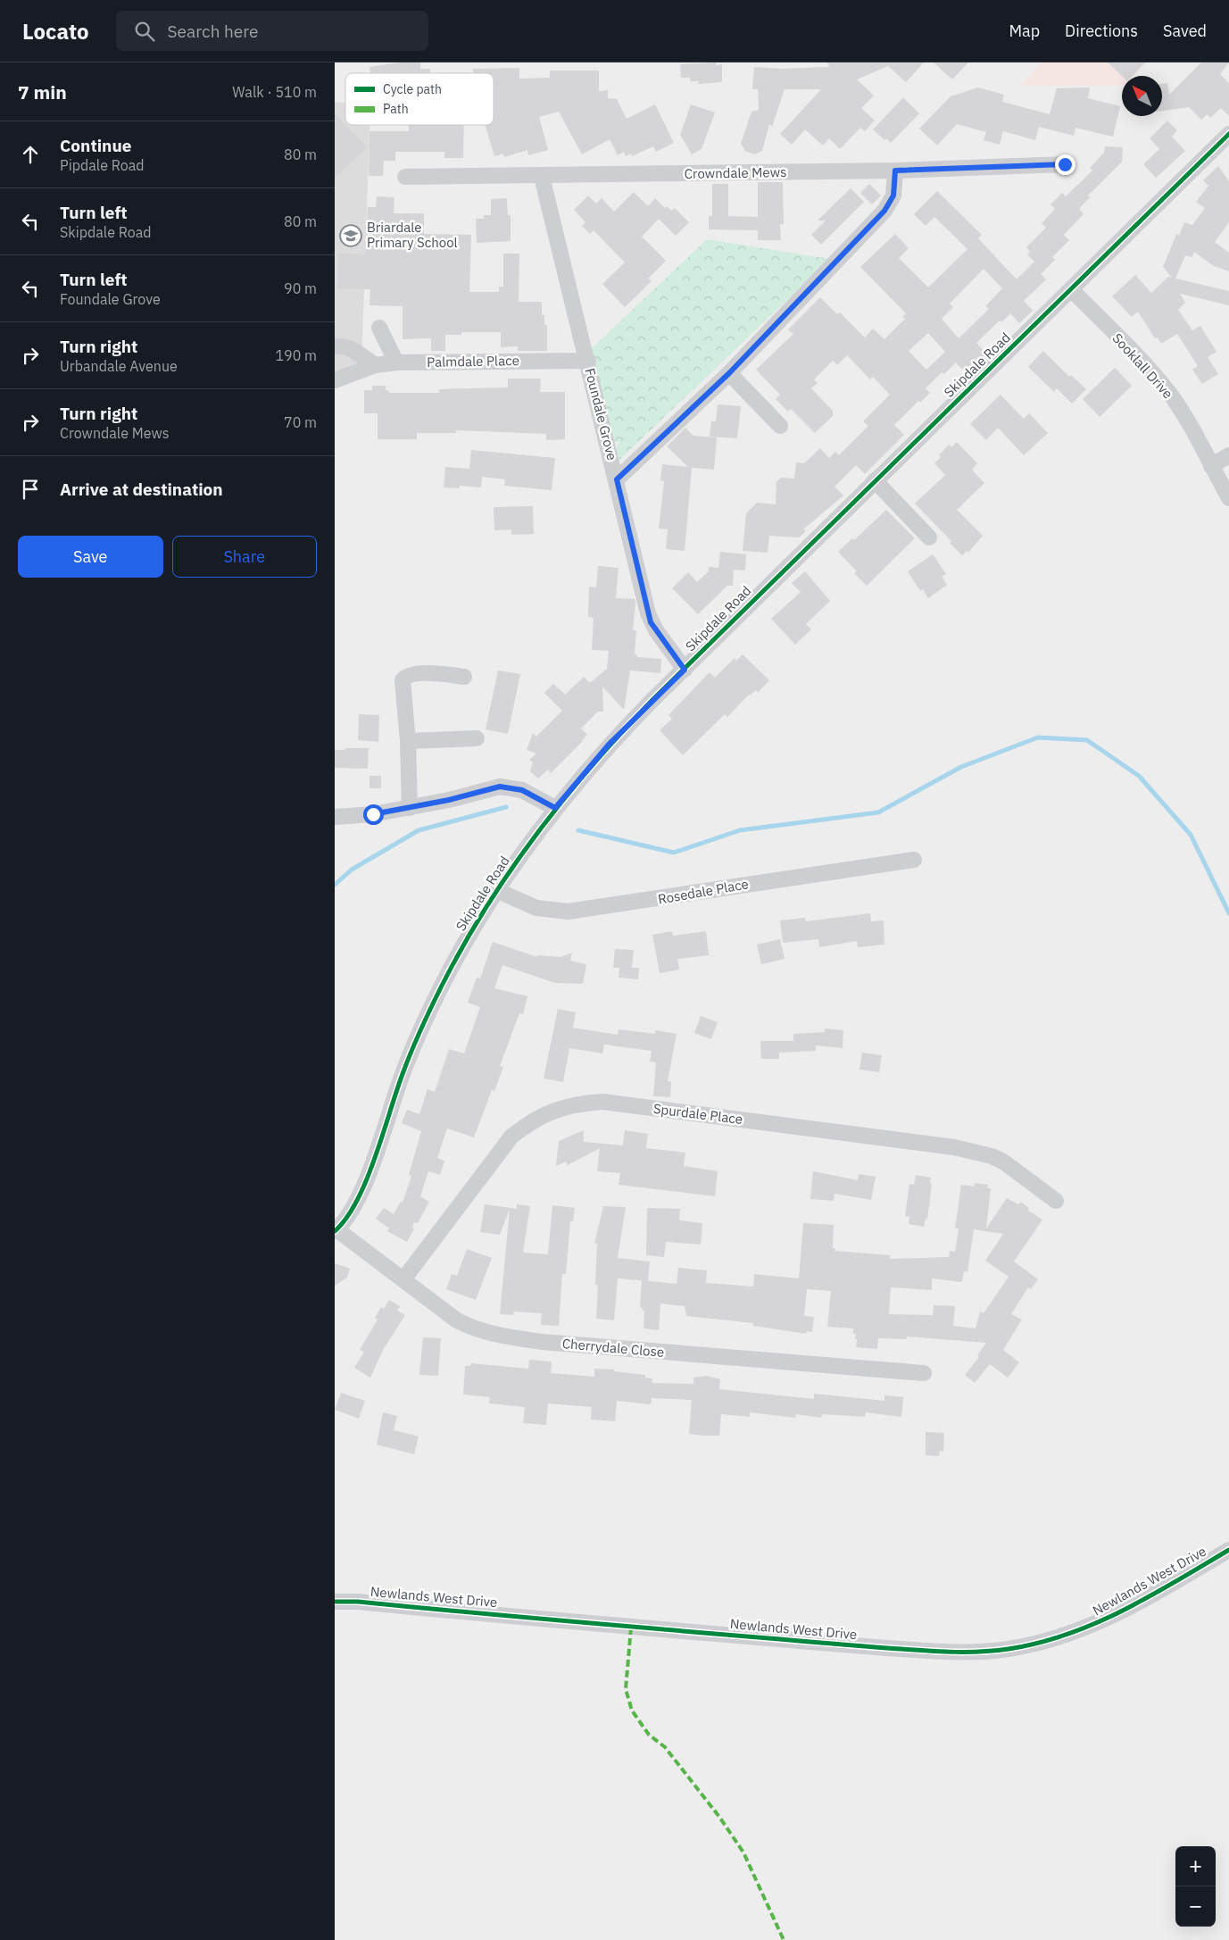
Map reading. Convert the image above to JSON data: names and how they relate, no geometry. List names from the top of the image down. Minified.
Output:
{"streets":{"street":["Crowndale Mews","Palmdale Place","Skipdale Road","Sooklall Drive","Foundale Grove","Rosedale Place","Spurdale Place","Cherrydale Close","Newlands West Drive"]},"crossings":[["Crowndale Mews","Foundale Grove"],["Palmdale Place","Foundale Grove"],["Skipdale Road","Sooklall Drive"],["Skipdale Road","Foundale Grove"],["Skipdale Road","Rosedale Place"],["Skipdale Road","Cherrydale Close"],["Spurdale Place","Cherrydale Close"]],"places":{"school or university":["Briardale Primary School"]},"legend":["Cycle path","Path"],"north":"top left","page":{"header":"Locato","search":"Search here","nav":["Map","Directions","Saved"],"heading":["7 min","Walk · 510 m"],"list":[["Continue","Pipdale Road","80 m"],["Turn left","Skipdale Road","80 m"],["Turn left","Foundale Grove","90 m"],["Turn right","Urbandale Avenue","190 m"],["Turn right","Crowndale Mews","70 m"],"Arrive at destination"],"buttons":["Save","Share"],"map_buttons":["+","−"]}}
